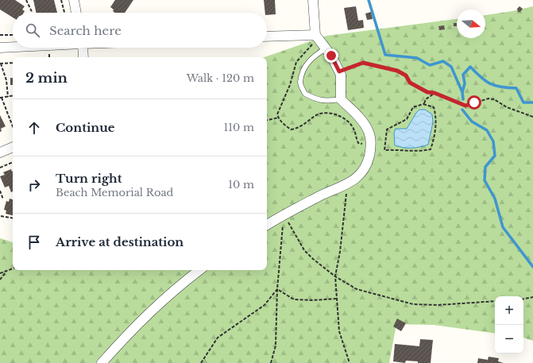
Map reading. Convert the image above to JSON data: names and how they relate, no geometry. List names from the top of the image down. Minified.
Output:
{"north":"right","page":{"search":"Search here","heading":["2 min","Walk · 120 m"],"list":[["Continue","110 m"],["Turn right","Beach Memorial Road","10 m"],"Arrive at destination"],"map_buttons":["+","−"]}}
